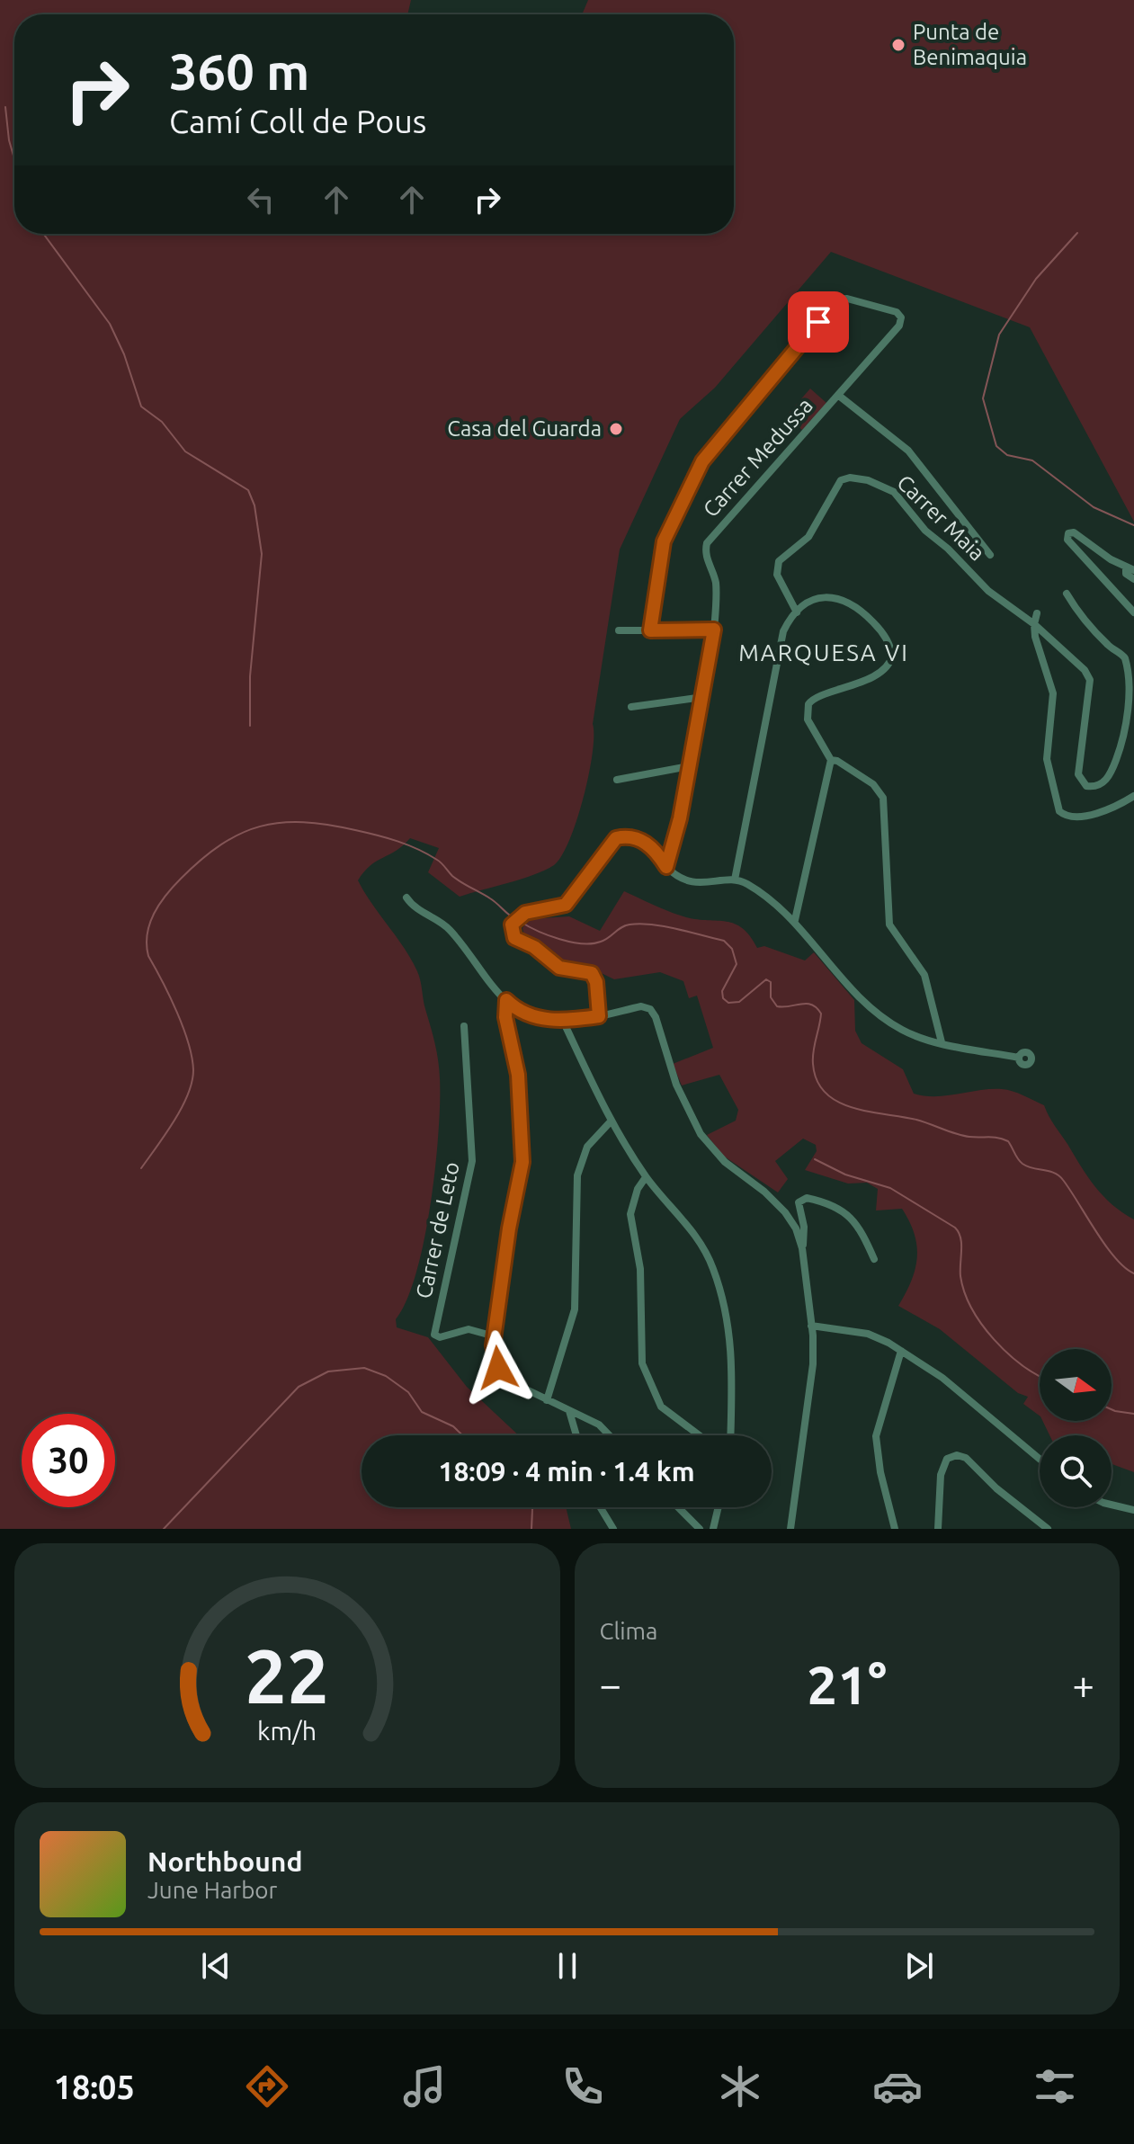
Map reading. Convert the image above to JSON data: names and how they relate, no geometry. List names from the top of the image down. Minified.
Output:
{"streets":{"street":["Carrer Medussa","Carrer Maia","Carrer de Leto"]},"districts":["MARQUESA VI"],"places":["Punta de Benimaquia","Casa del Guarda"],"north":"right","page":{"turn":["360 m","Camí Coll de Pous"],"limit":"30","trip":"18:09 · 4 min · 1.4 km","tile":"Clima","heat":["−","21°","+"],"song":["Northbound","June Harbor"],"tabs":"18:05","gauge":["22","km/h"]}}
